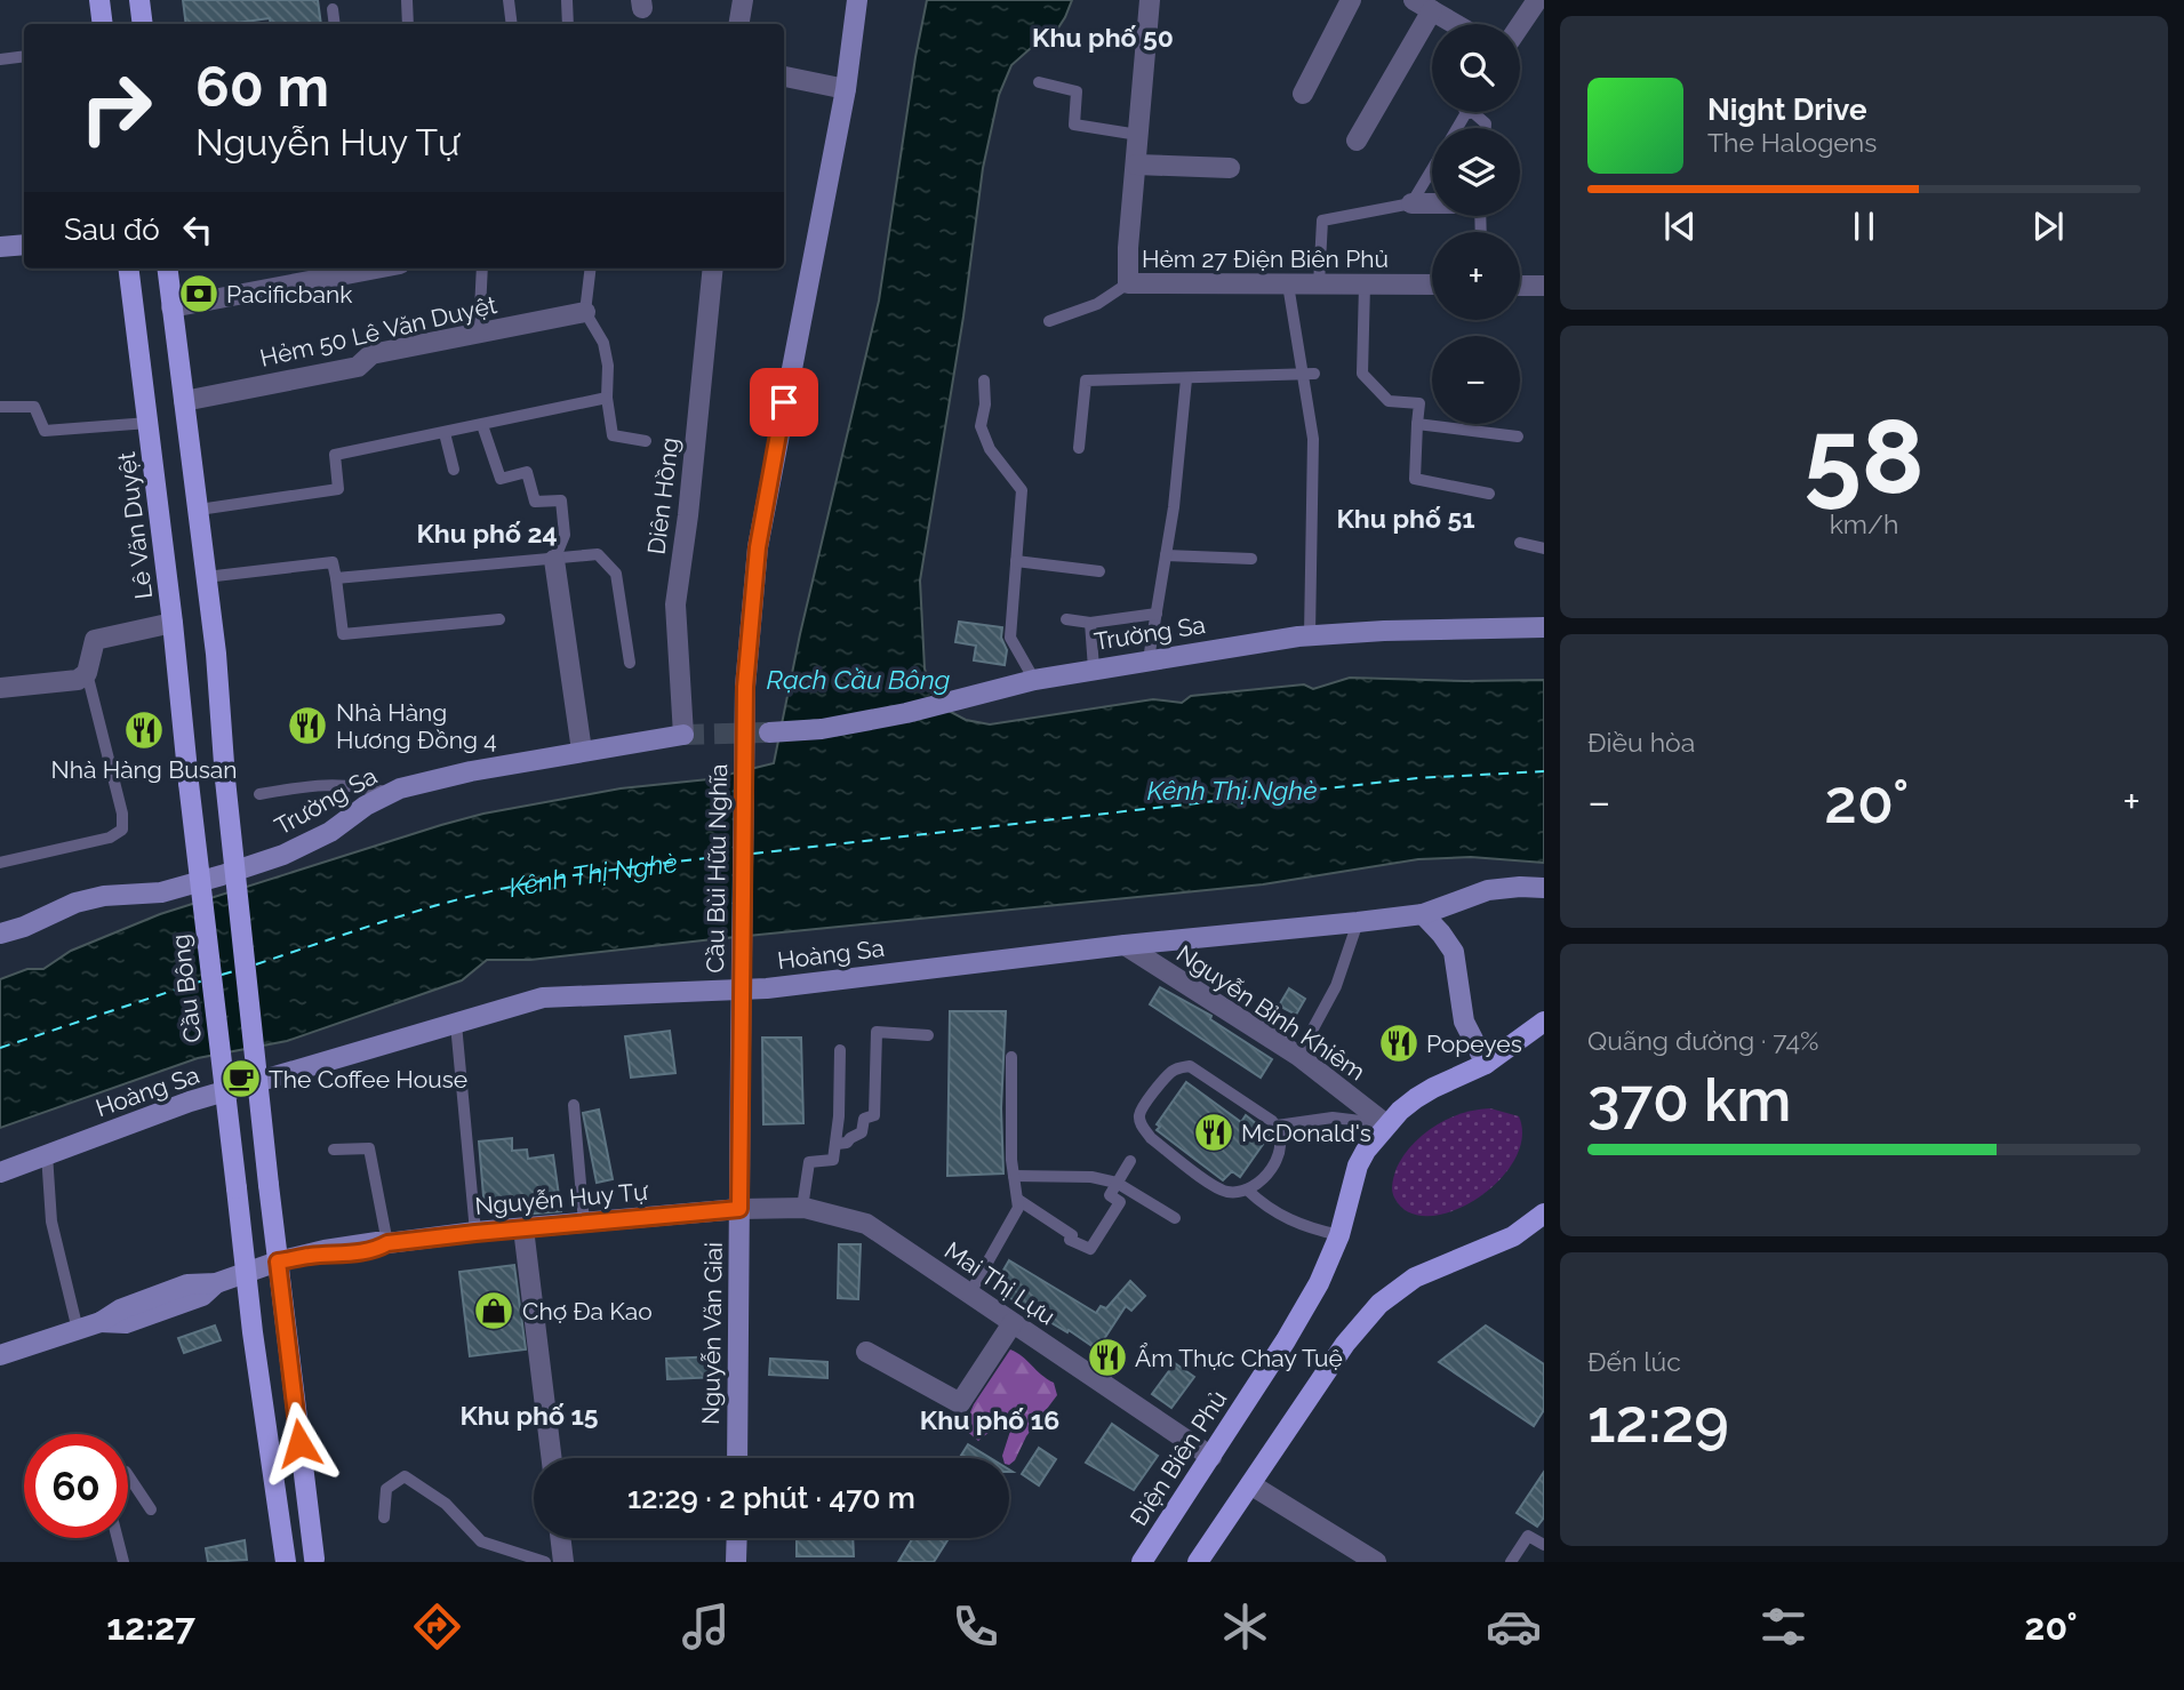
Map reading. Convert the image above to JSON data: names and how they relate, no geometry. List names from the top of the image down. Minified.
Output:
{"streets":{"main road":["Lê Văn Duyệt","Cầu Bông","Ðiện Biên Phủ"],"street":["Hẻm 27 Điện Biên Phủ","Hẻm 50 Lê Văn Duyệt","Diên Hồng","Trường Sa","Cầu Bùi Hữu Nghĩa","Hoàng Sa","Nguyễn Bỉnh Khiêm","Nguyễn Huy Tự","Mai Thị Lựu","Nguyễn Văn Giai"]},"crossings":[["Diên Hồng","Trường Sa"],["Lê Văn Duyệt","Cầu Bông"],["Cầu Bùi Hữu Nghĩa","Nguyễn Văn Giai"],["Hoàng Sa","Nguyễn Bỉnh Khiêm"],["Cầu Bông","Nguyễn Huy Tự"],["Nguyễn Bỉnh Khiêm","Ðiện Biên Phủ"],["Nguyễn Huy Tự","Mai Thị Lựu"],["Nguyễn Huy Tự","Nguyễn Văn Giai"],["Mai Thị Lựu","Nguyễn Văn Giai"],["Mai Thị Lựu","Ðiện Biên Phủ"]],"districts":["Khu phố 50","Khu phố 51","Khu phố 24","Khu phố 15","Khu phố 16"],"water":["Rạch Cầu Bông","Kênh Thị Nghè"],"places":{"bank":["Pacificbank"],"restaurant":["Nhà Hàng Hương Đồng 4","Nhà Hàng Busan","Popeyes","McDonald's","Ẩm Thực Chay Tuệ"],"cafe":["The Coffee House"],"shop":["Chợ Đa Kao"]},"page":{"map_buttons":["+","−"],"turn":["60 m","Nguyễn Huy Tự"],"song":["Night Drive","The Halogens"],"then":"Sau đó","tile":[["58","km/h"],"Điều hòa",["Quãng đường · 74%","370 km"],["Đến lúc","12:29"]],"heat":["−","20°","+"],"limit":"60","trip":"12:29 · 2 phút · 470 m","tabs":["12:27","20°"]}}
